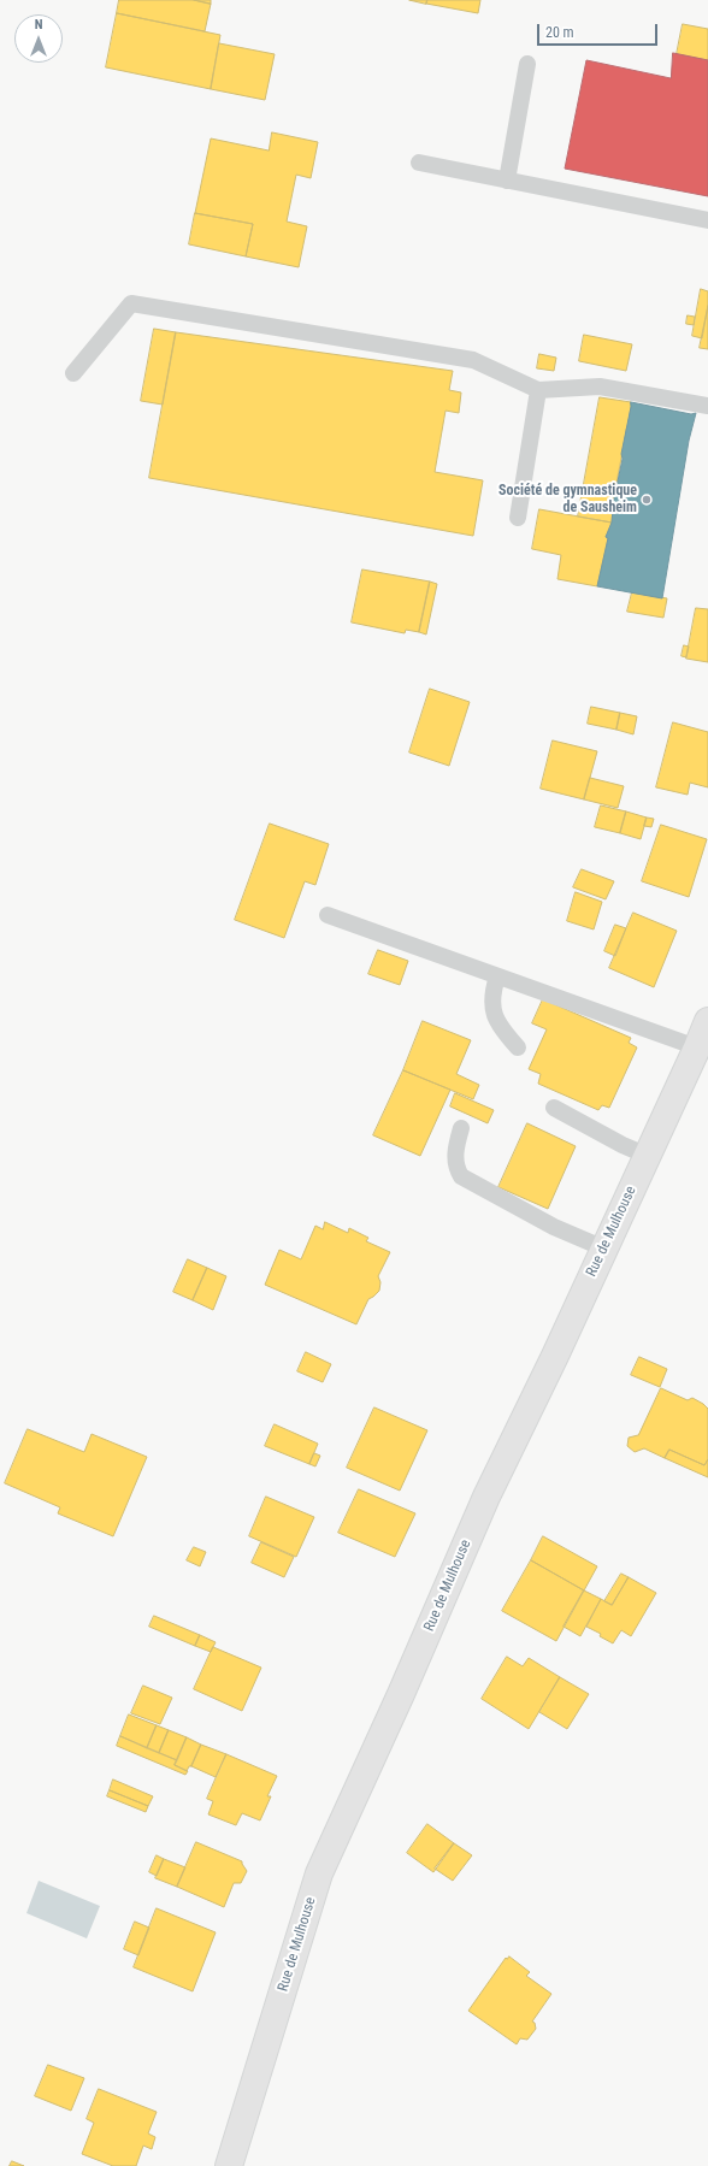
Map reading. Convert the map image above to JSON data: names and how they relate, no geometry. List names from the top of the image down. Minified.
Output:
{"streets":{"main road":["Rue de Mulhouse"]},"places":["Société de gymnastique de Sausheim"],"scale_bar":"20 m","north":"top"}
